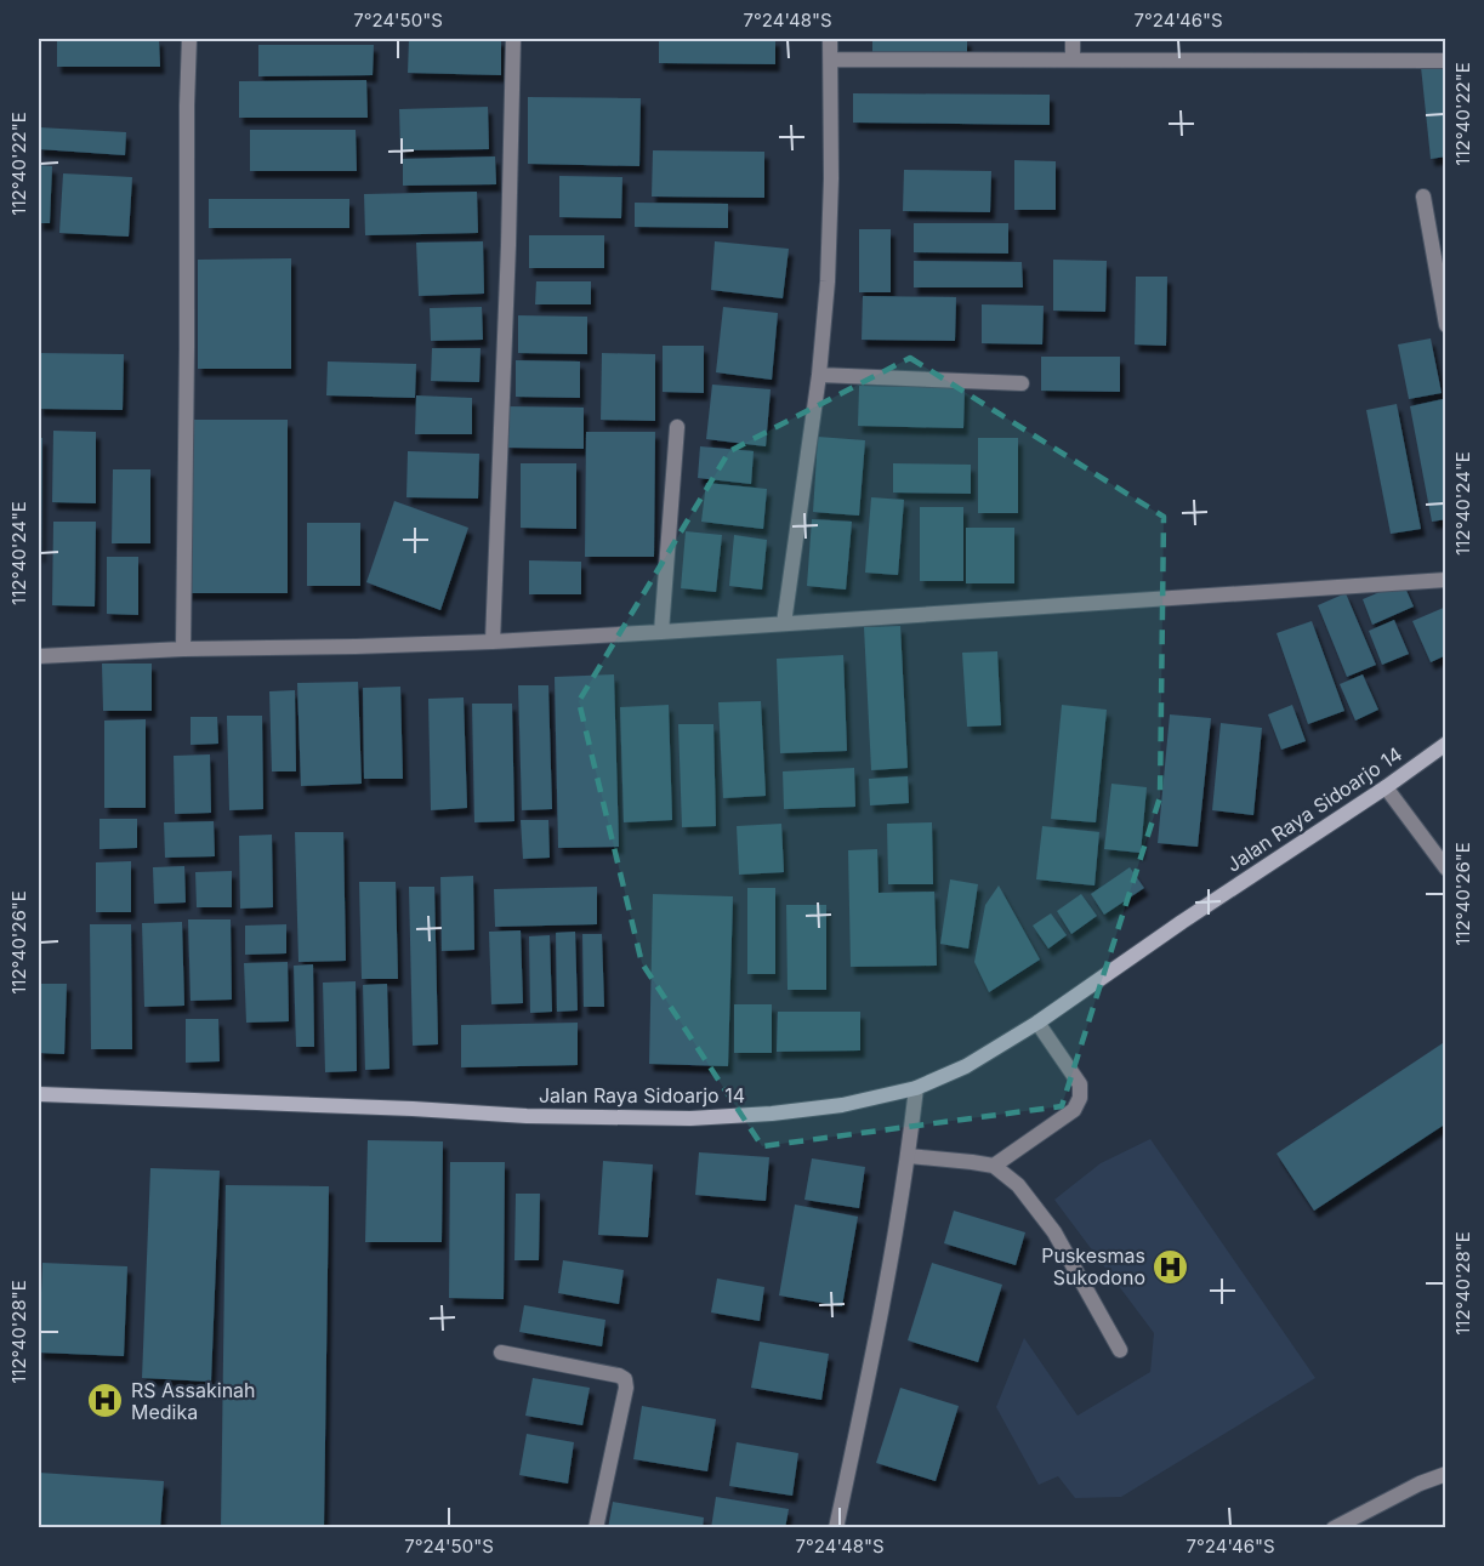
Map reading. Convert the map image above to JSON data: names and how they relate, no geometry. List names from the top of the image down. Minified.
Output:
{"streets":{"main road":["Jalan Raya Sidoarjo 14"]},"places":{"hospital":["Puskesmas Sukodono","RS Assakinah Medika"]},"coordinates":["7°24'50\"S","7°24'48\"S","7°24'46\"S","112°40'22\"E","112°40'24\"E","112°40'26\"E","112°40'28\"E"]}
